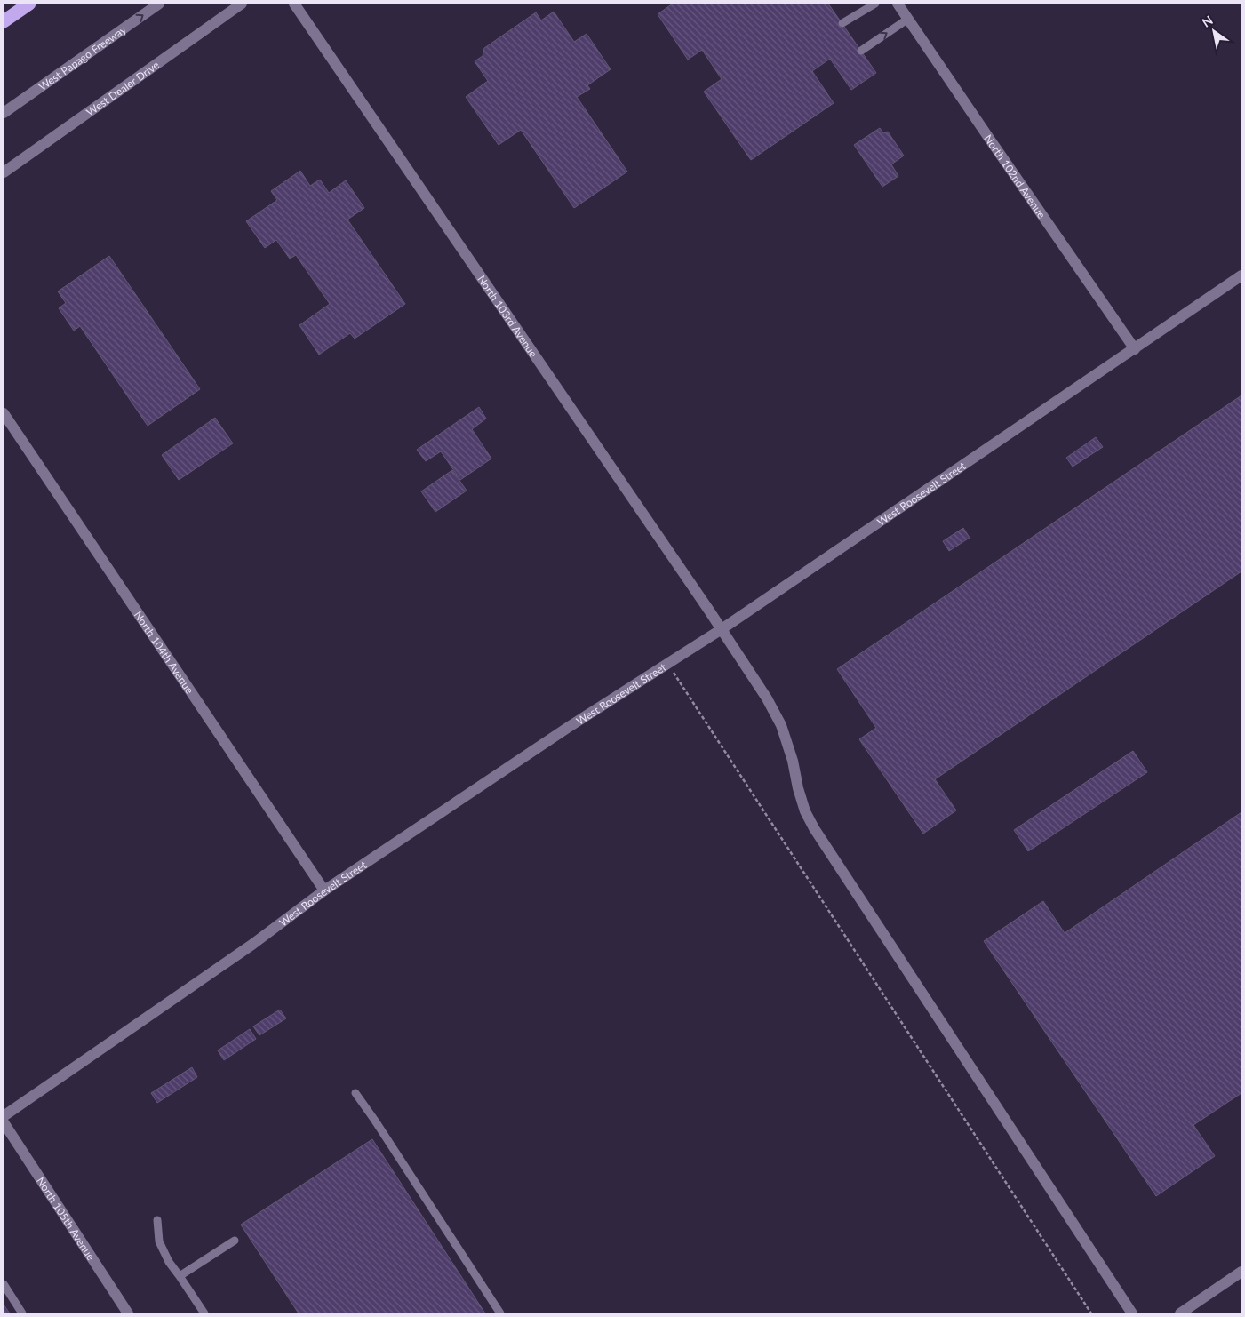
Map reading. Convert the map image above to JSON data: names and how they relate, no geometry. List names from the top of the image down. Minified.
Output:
{"streets":{"street":["West Papago Freeway","West Dealer Drive","North 102nd Avenue","North 103rd Avenue","West Roosevelt Street","North 104th Avenue","North 105th Avenue"]},"crossings":[["North 102nd Avenue","West Roosevelt Street"],["North 103rd Avenue","West Roosevelt Street"],["West Roosevelt Street","North 104th Avenue"]],"one_way":["West Papago Freeway"],"north":"top left"}
